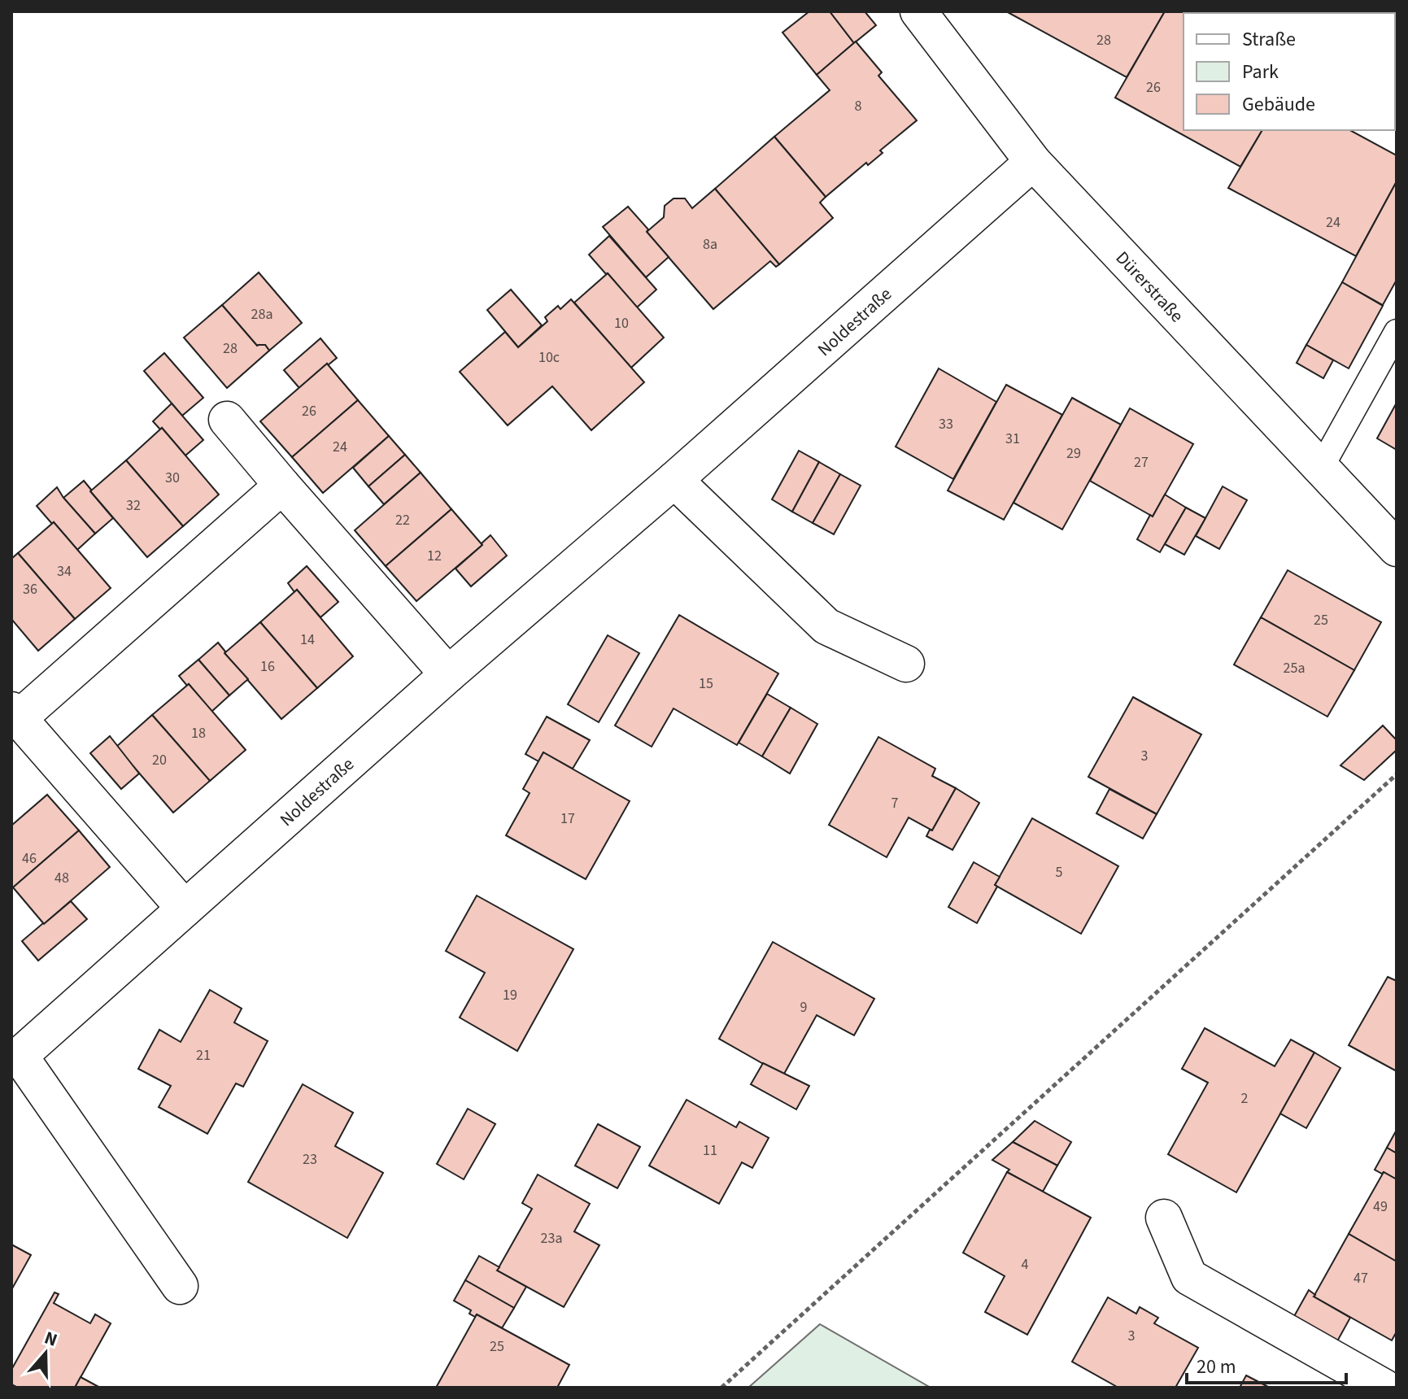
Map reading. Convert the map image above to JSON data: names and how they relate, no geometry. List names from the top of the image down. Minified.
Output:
{"streets":{"street":["Dürerstraße","Noldestraße"]},"crossings":[["Dürerstraße","Noldestraße"]],"house_numbers":["28","26","8","24","8a","28a","10","28","10c","26","33","31","24","29","27","30","32","22","12","34","36","25","14","16","25a","15","18","3","20","7","17","46","5","48","19","9","21","2","11","23","49","23a","4","47","3","25"],"legend":["Straße","Park","Gebäude"],"scale_bar":"20 m","north":"top"}
